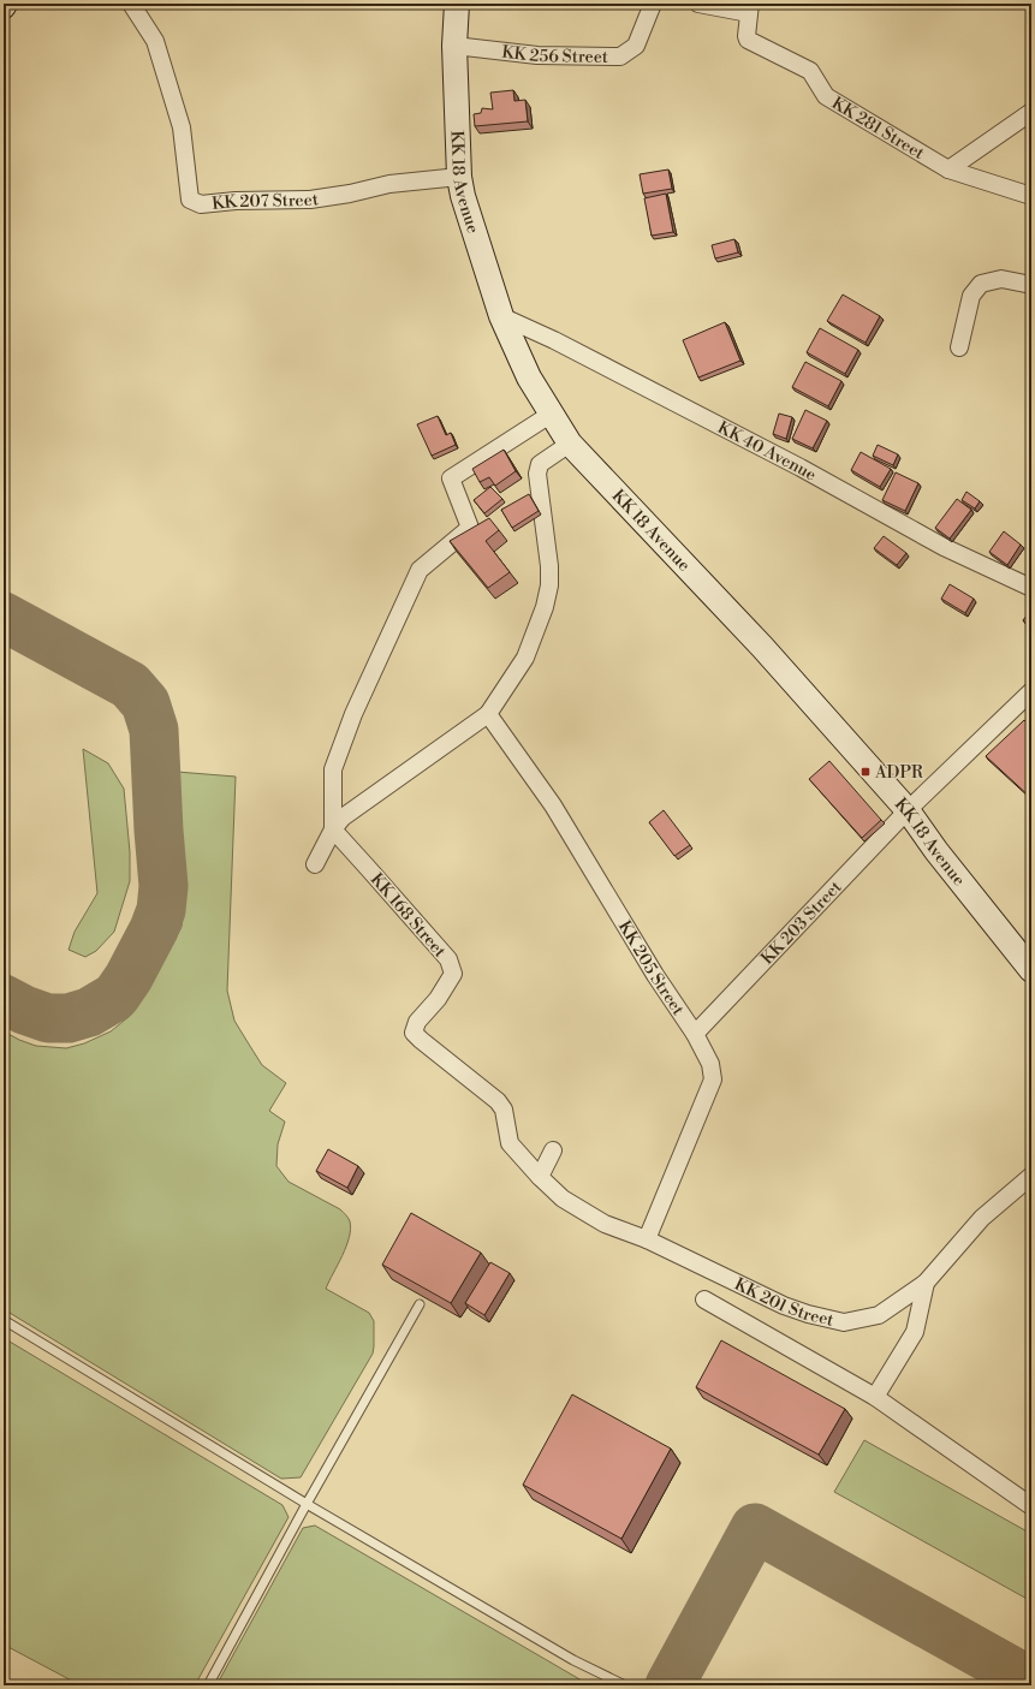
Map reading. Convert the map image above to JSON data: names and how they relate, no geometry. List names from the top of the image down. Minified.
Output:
{"streets":{"main road":["KK 18 Avenue"],"street":["KK 256 Street","KK 281 Street","KK 207 Street","KK 40 Avenue","KK 168 Street","KK 203 Street","KK 205 Street","KK 201 Street"]},"crossings":[["KK 256 Street","KK 18 Avenue"],["KK 18 Avenue","KK 207 Street"],["KK 18 Avenue","KK 40 Avenue"],["KK 18 Avenue","KK 203 Street"],["KK 168 Street","KK 201 Street"],["KK 203 Street","KK 205 Street"],["KK 205 Street","KK 201 Street"]],"places":{"transit":["ADPR"]}}
